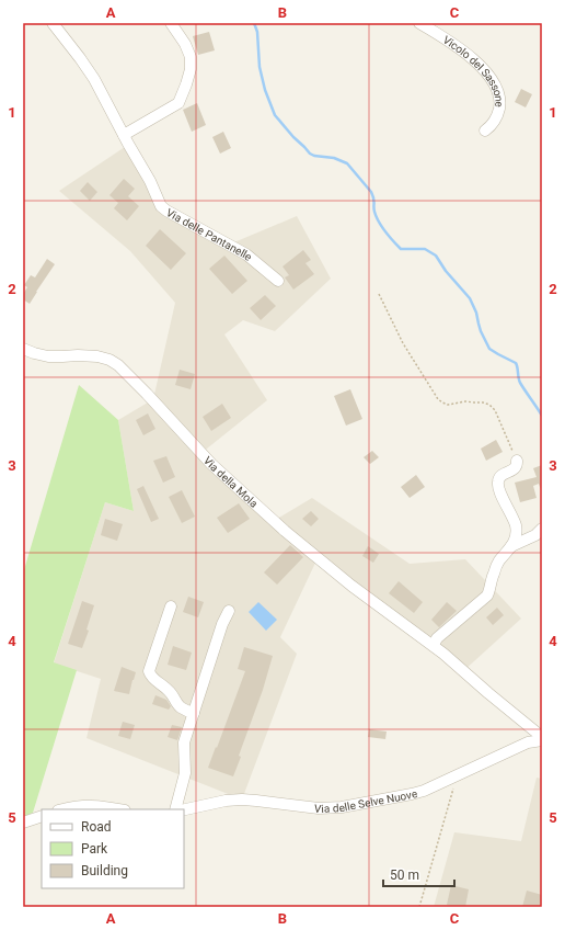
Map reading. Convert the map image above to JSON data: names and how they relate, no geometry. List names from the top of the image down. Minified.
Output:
{"streets":{"street":["Vicolo del Sassone","Via delle Pantanelle","Via della Mola","Via delle Selve Nuove"]},"crossings":[["Via della Mola","Via delle Selve Nuove"]],"legend":["Road","Park","Building"],"scale_bar":"50 m","grid":{"columns":["A","B","C"],"rows":["1","2","3","4","5"]}}
